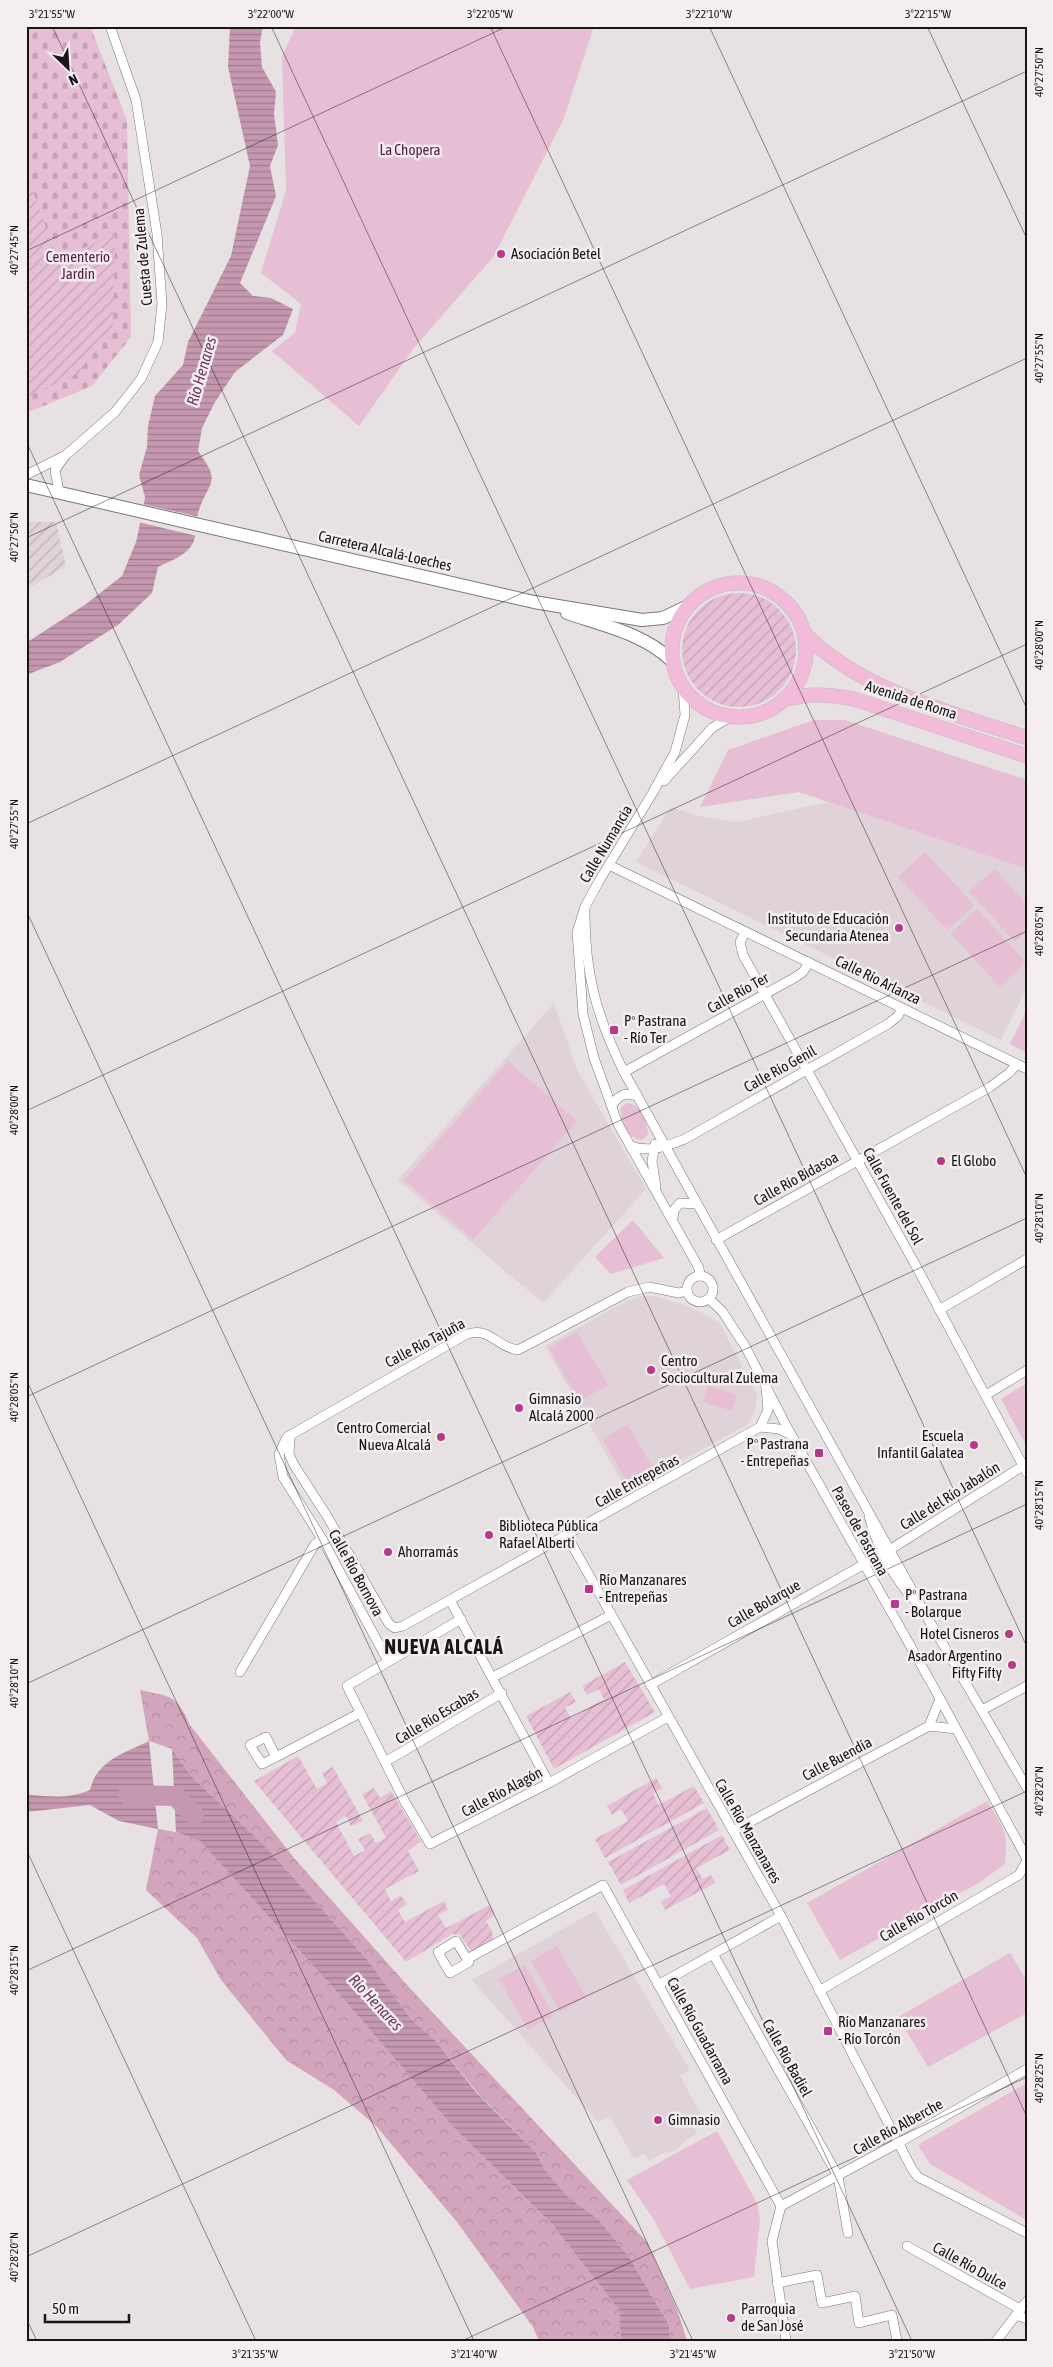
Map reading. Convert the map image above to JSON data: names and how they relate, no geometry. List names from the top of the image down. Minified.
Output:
{"streets":{"main road":["Carretera Alcalá-Loeches","Avenida de Roma"],"street":["Cuesta de Zulema","Calle Numancia","Calle Río Arlanza","Calle Río Ter","Calle Río Genil","Calle Río Bidasoa","Calle Fuente del Sol","Calle Río Tajuña","Calle Entrepeñas","Calle del Río Jabalón","Paseo de Pastrana","Calle Río Bornova","Calle Bolarque","Calle Río Escabas","Calle Buendía","Calle Río Alagón","Calle Río Manzanares","Calle Río Torcón","Calle Río Guadarrama","Calle Río Badiel","Calle Río Alberche","Calle Río Dulce"]},"crossings":[["Carretera Alcalá-Loeches","Avenida de Roma"],["Carretera Alcalá-Loeches","Calle Numancia"],["Avenida de Roma","Calle Numancia"],["Calle Numancia","Calle Río Arlanza"],["Calle Numancia","Paseo de Pastrana"],["Calle Río Arlanza","Calle Río Ter"],["Calle Río Arlanza","Calle Río Genil"],["Calle Río Arlanza","Calle Río Bidasoa"],["Calle Río Arlanza","Calle Fuente del Sol"],["Calle Río Ter","Calle Fuente del Sol"],["Calle Río Ter","Paseo de Pastrana"],["Calle Río Genil","Calle Fuente del Sol"],["Calle Río Genil","Paseo de Pastrana"],["Calle Río Bidasoa","Calle Fuente del Sol"],["Calle Río Bidasoa","Paseo de Pastrana"],["Calle Fuente del Sol","Calle del Río Jabalón"],["Calle Río Tajuña","Paseo de Pastrana"],["Calle Río Tajuña","Calle Río Bornova"],["Calle Entrepeñas","Calle Río Bornova"],["Calle Entrepeñas","Calle Río Manzanares"],["Calle del Río Jabalón","Paseo de Pastrana"],["Calle del Río Jabalón","Calle Bolarque"],["Paseo de Pastrana","Calle Bolarque"],["Paseo de Pastrana","Calle Río Torcón"],["Calle Bolarque","Calle Río Manzanares"],["Calle Río Escabas","Calle Río Alagón"],["Calle Buendía","Calle Río Manzanares"],["Calle Río Alagón","Calle Río Manzanares"],["Calle Río Manzanares","Calle Río Torcón"],["Calle Río Manzanares","Calle Río Alberche"],["Calle Río Guadarrama","Calle Río Alberche"],["Calle Río Badiel","Calle Río Alberche"]],"districts":["NUEVA ALCALÁ"],"water":["Río Henares"],"parks":["La Chopera","Cementerio Jardín"],"places":{"other":["Asociación Betel","Instituto de Educación Secundaria Atenea","El Globo","Centro Sociocultural Zulema","Gimnasio Alcalá 2000","Centro Comercial Nueva Alcalá","Escuela Infantil Galatea","Biblioteca Pública Rafael Alberti","Ahorramás","Hotel Cisneros","Asador Argentino Fifty Fifty","Gimnasio","Parroquia de San José"],"transit":["Pº Pastrana - Río Ter","Pº Pastrana - Entrepeñas","Río Manzanares - Entrepeñas","Pº Pastrana - Bolarque","Río Manzanares - Río Torcón"]},"scale_bar":"50 m","north":"bottom right","coordinates":["3°21'55\"W","3°22'00\"W","3°22'05\"W","3°22'10\"W","3°22'15\"W","40°27'50\"N","40°27'45\"N","40°27'55\"N","40°28'00\"N","40°28'05\"N","40°28'10\"N","40°28'15\"N","40°28'20\"N","40°28'25\"N","3°21'35\"W","3°21'40\"W","3°21'45\"W","3°21'50\"W"]}
